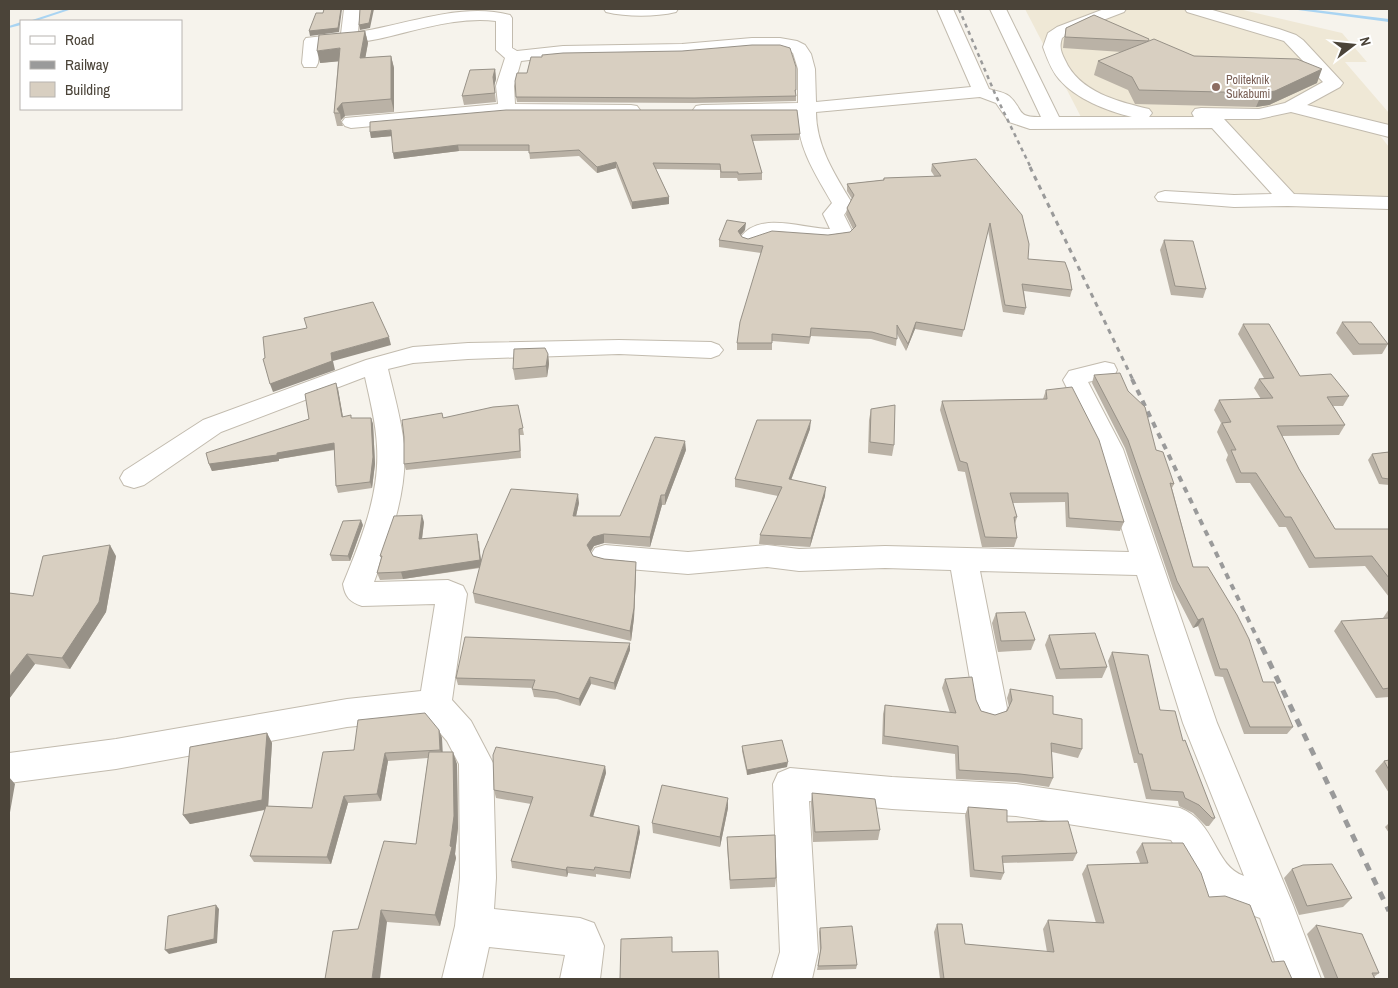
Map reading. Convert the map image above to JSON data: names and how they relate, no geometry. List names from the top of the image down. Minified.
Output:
{"places":["Politeknik Sukabumi"],"legend":["Road","Railway","Building"],"north":"right"}
